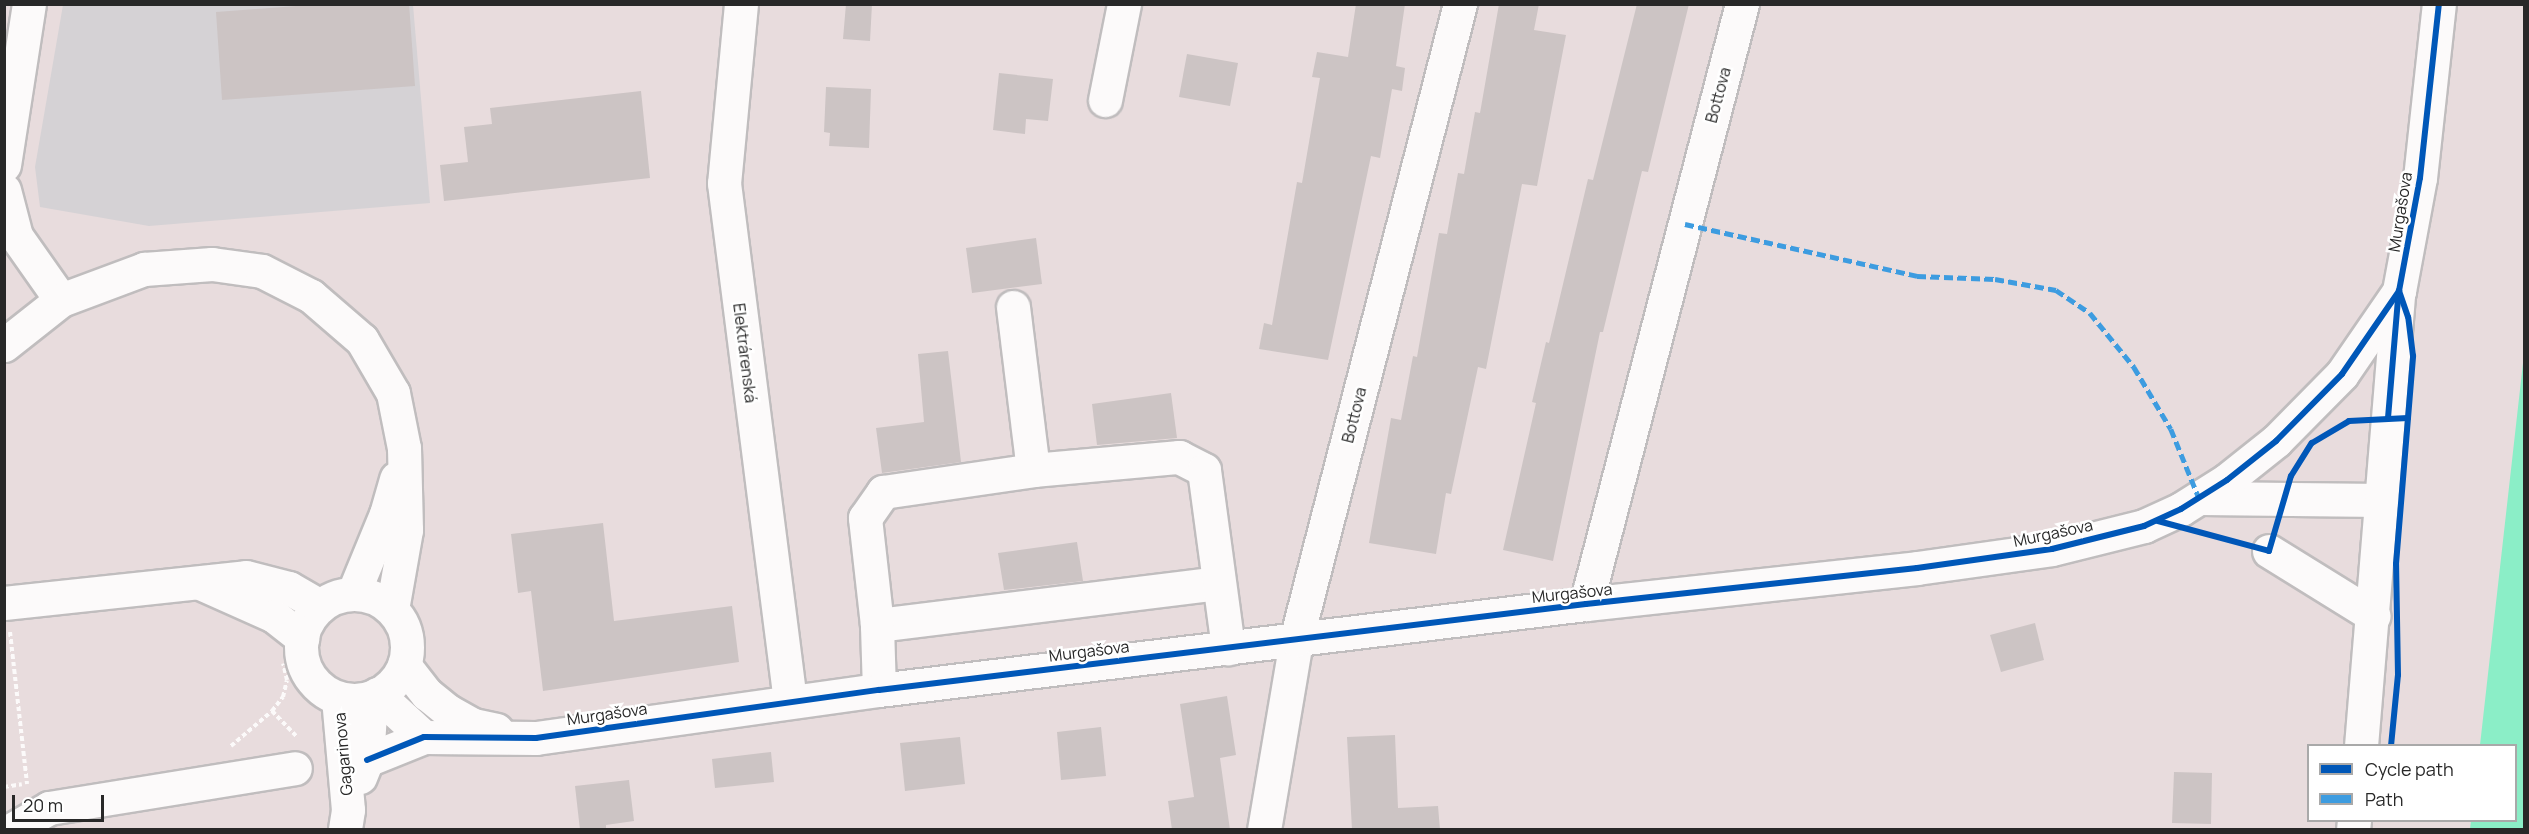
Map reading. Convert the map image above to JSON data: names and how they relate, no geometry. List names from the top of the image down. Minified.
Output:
{"streets":{"street":["Bottova","Murgašova","Elektrárenská","Gagarinova"]},"crossings":[["Bottova","Murgašova"],["Murgašova","Elektrárenská"],["Murgašova","Gagarinova"]],"legend":["Cycle path","Path"],"scale_bar":"20 m"}
